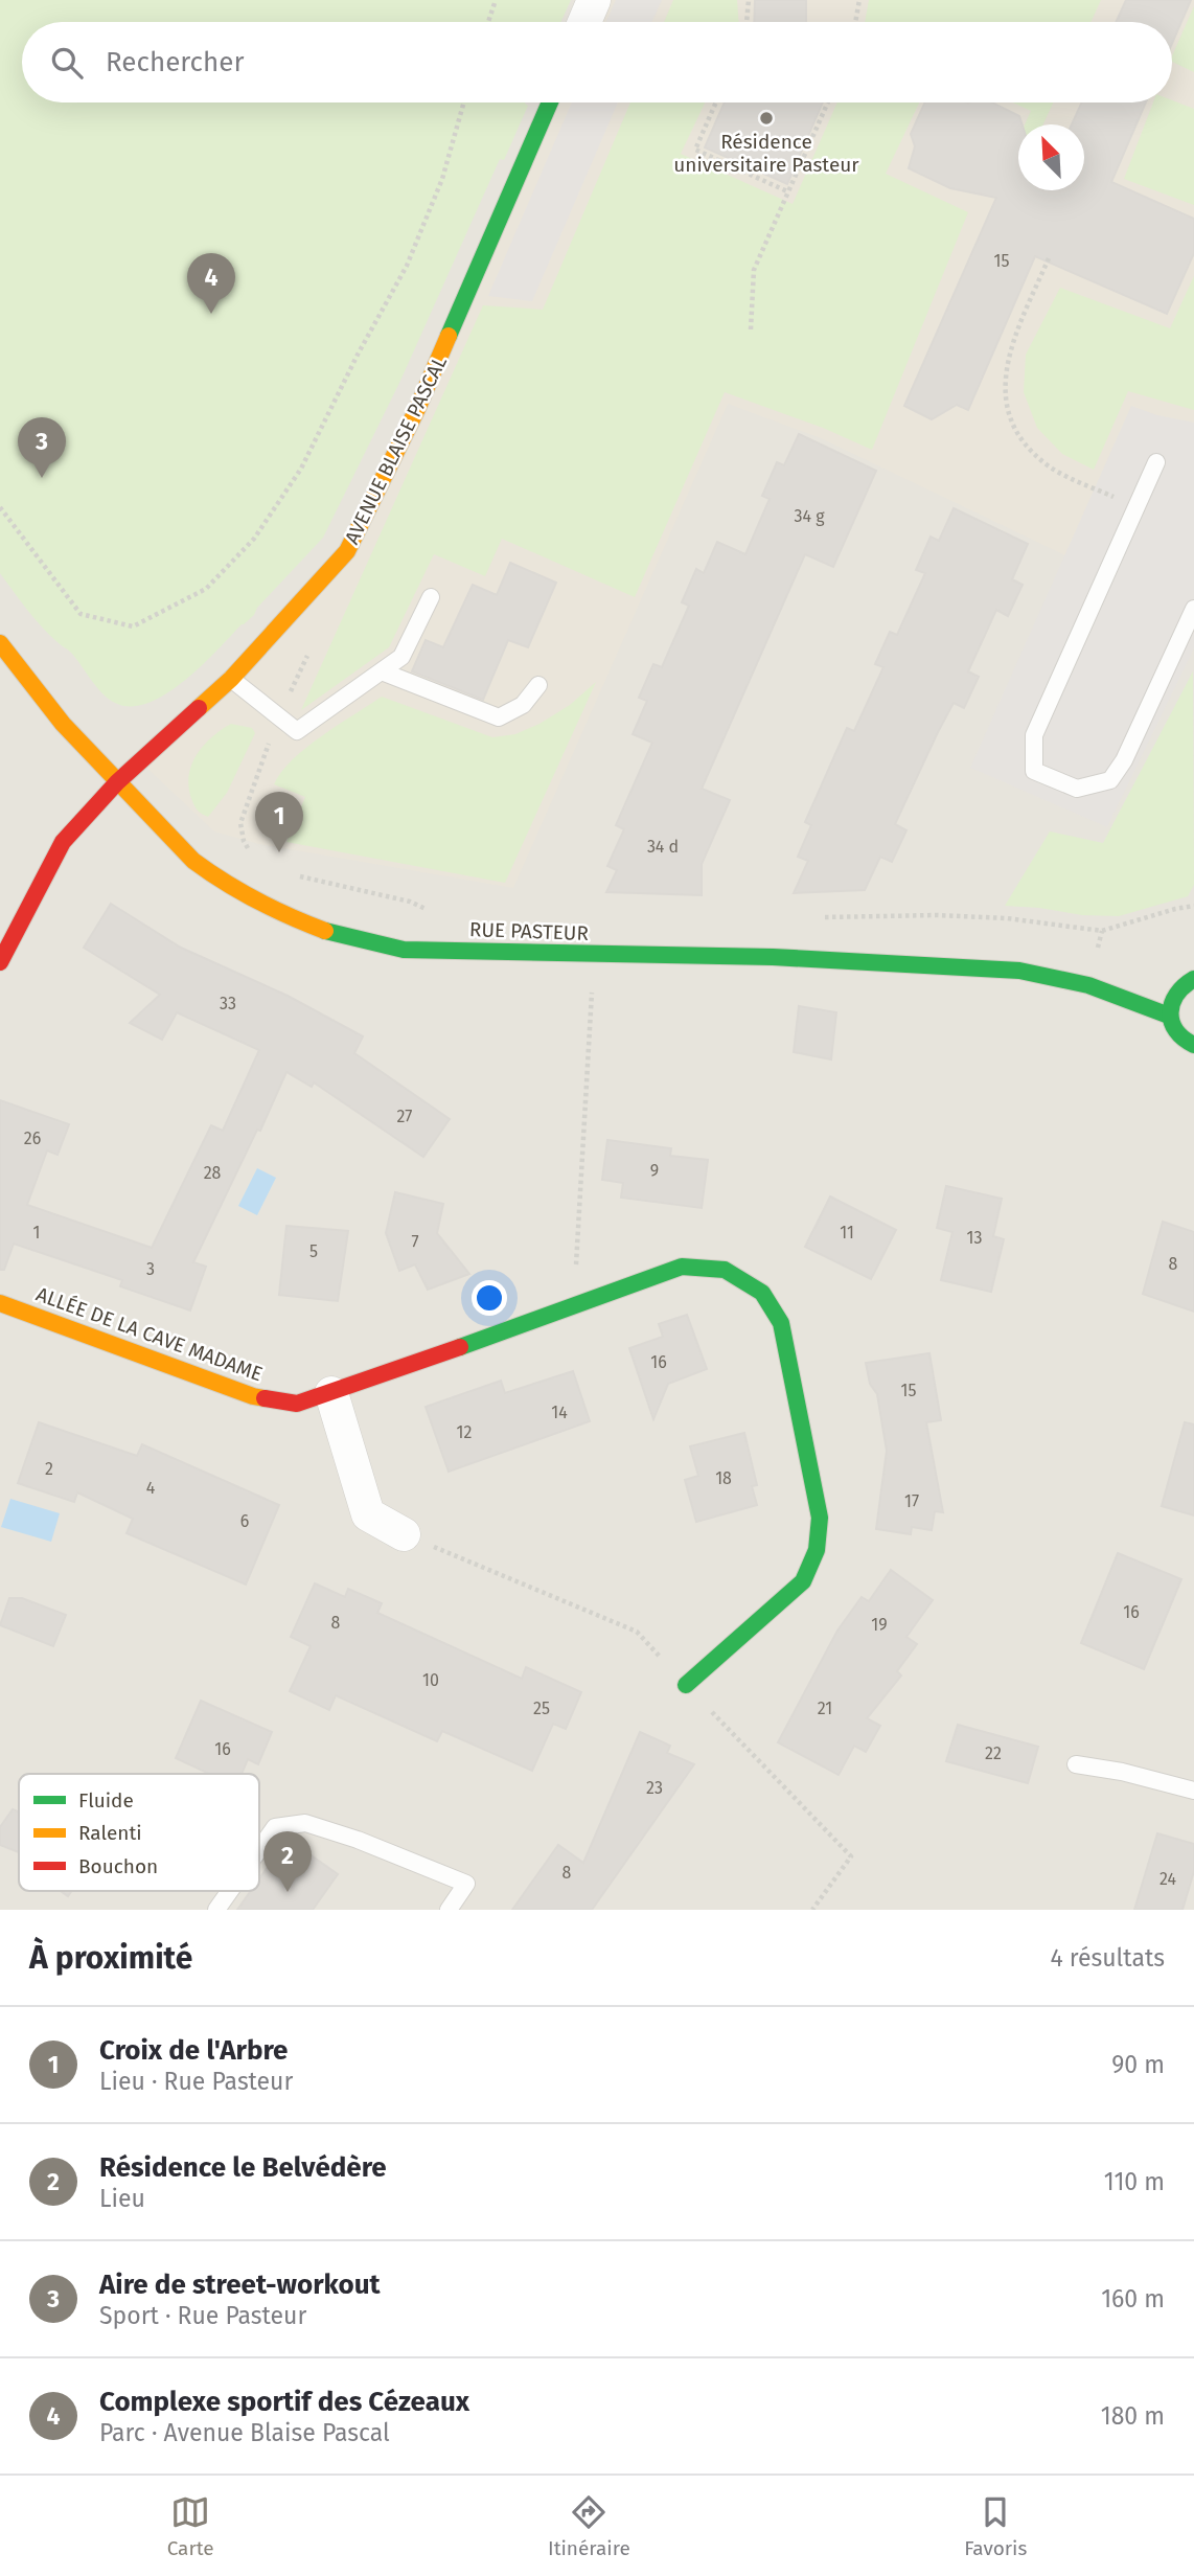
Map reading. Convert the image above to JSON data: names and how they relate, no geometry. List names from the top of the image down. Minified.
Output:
{"streets":{"street":["AVENUE BLAISE PASCAL","RUE PASTEUR","ALLÉE DE LA CAVE MADAME"]},"crossings":[["AVENUE BLAISE PASCAL","RUE PASTEUR"]],"places":["Résidence universitaire Pasteur"],"house_numbers":["15","34 g","34 d","33","27","26","9","28","1","11","13","7","5","8","3","16","15","14","12","2","18","4","17","6","16","8","19","10","25","21","16","22","23","8","24"],"legend":["Fluide","Ralenti","Bouchon"],"north":"top left","page":{"search":"Rechercher","pins":["4","3","1","2"],"heading":["À proximité","4 résultats"],"list":[{"mark":"1","name":"Croix de l'Arbre","note":"Lieu · Rue Pasteur","value":"90 m"},{"mark":"2","name":"Résidence le Belvédère","note":"Lieu","value":"110 m"},{"mark":"3","name":"Aire de street-workout","note":"Sport · Rue Pasteur","value":"160 m"},{"mark":"4","name":"Complexe sportif des Cézeaux","note":"Parc · Avenue Blaise Pascal","value":"180 m"}],"nav":["Carte","Itinéraire","Favoris"]}}
